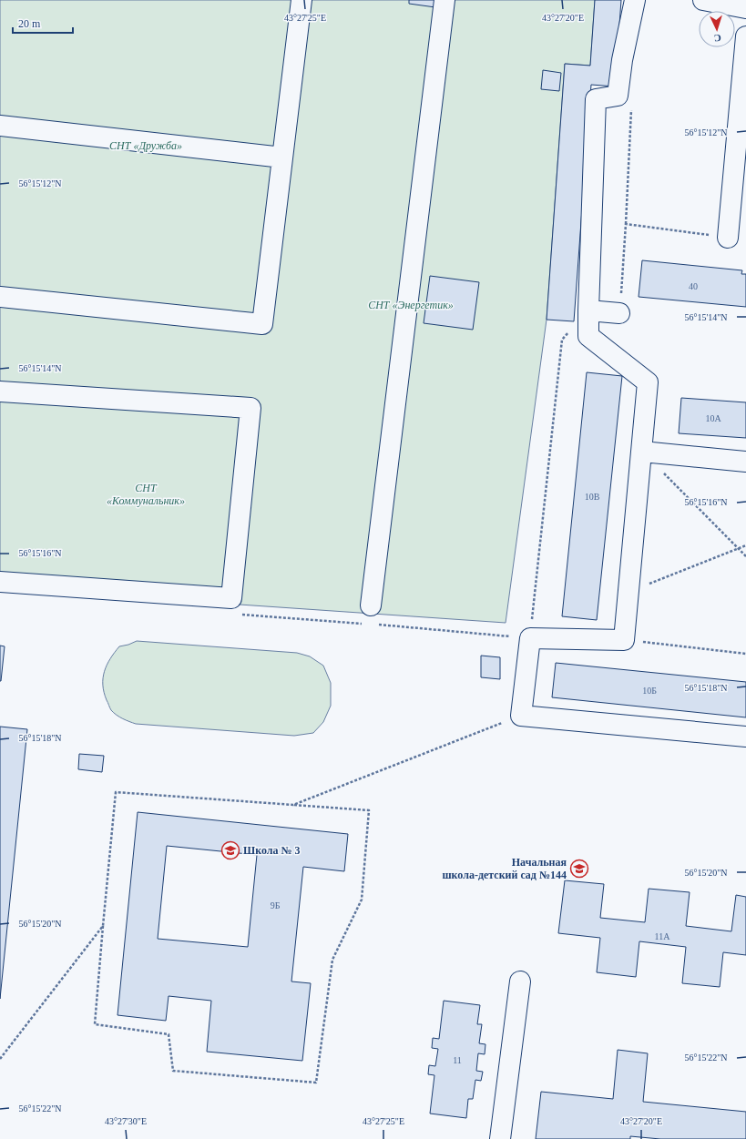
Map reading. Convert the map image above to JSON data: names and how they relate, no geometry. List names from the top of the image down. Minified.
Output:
{"parks":["СНТ «Дружба»","СНТ «Энергетик»","СНТ «Коммунальник»"],"places":{"school or university":["Школа № 3","Начальная школа-детский сад №144"]},"house_numbers":["40","10А","10В","10Б","9Б","11А","11"],"scale_bar":"20 m","north":"bottom","coordinates":["43°27'25\"E","43°27'20\"E","56°15'12\"N","56°15'14\"N","56°15'16\"N","56°15'18\"N","56°15'20\"N","56°15'22\"N","43°27'30\"E"]}
